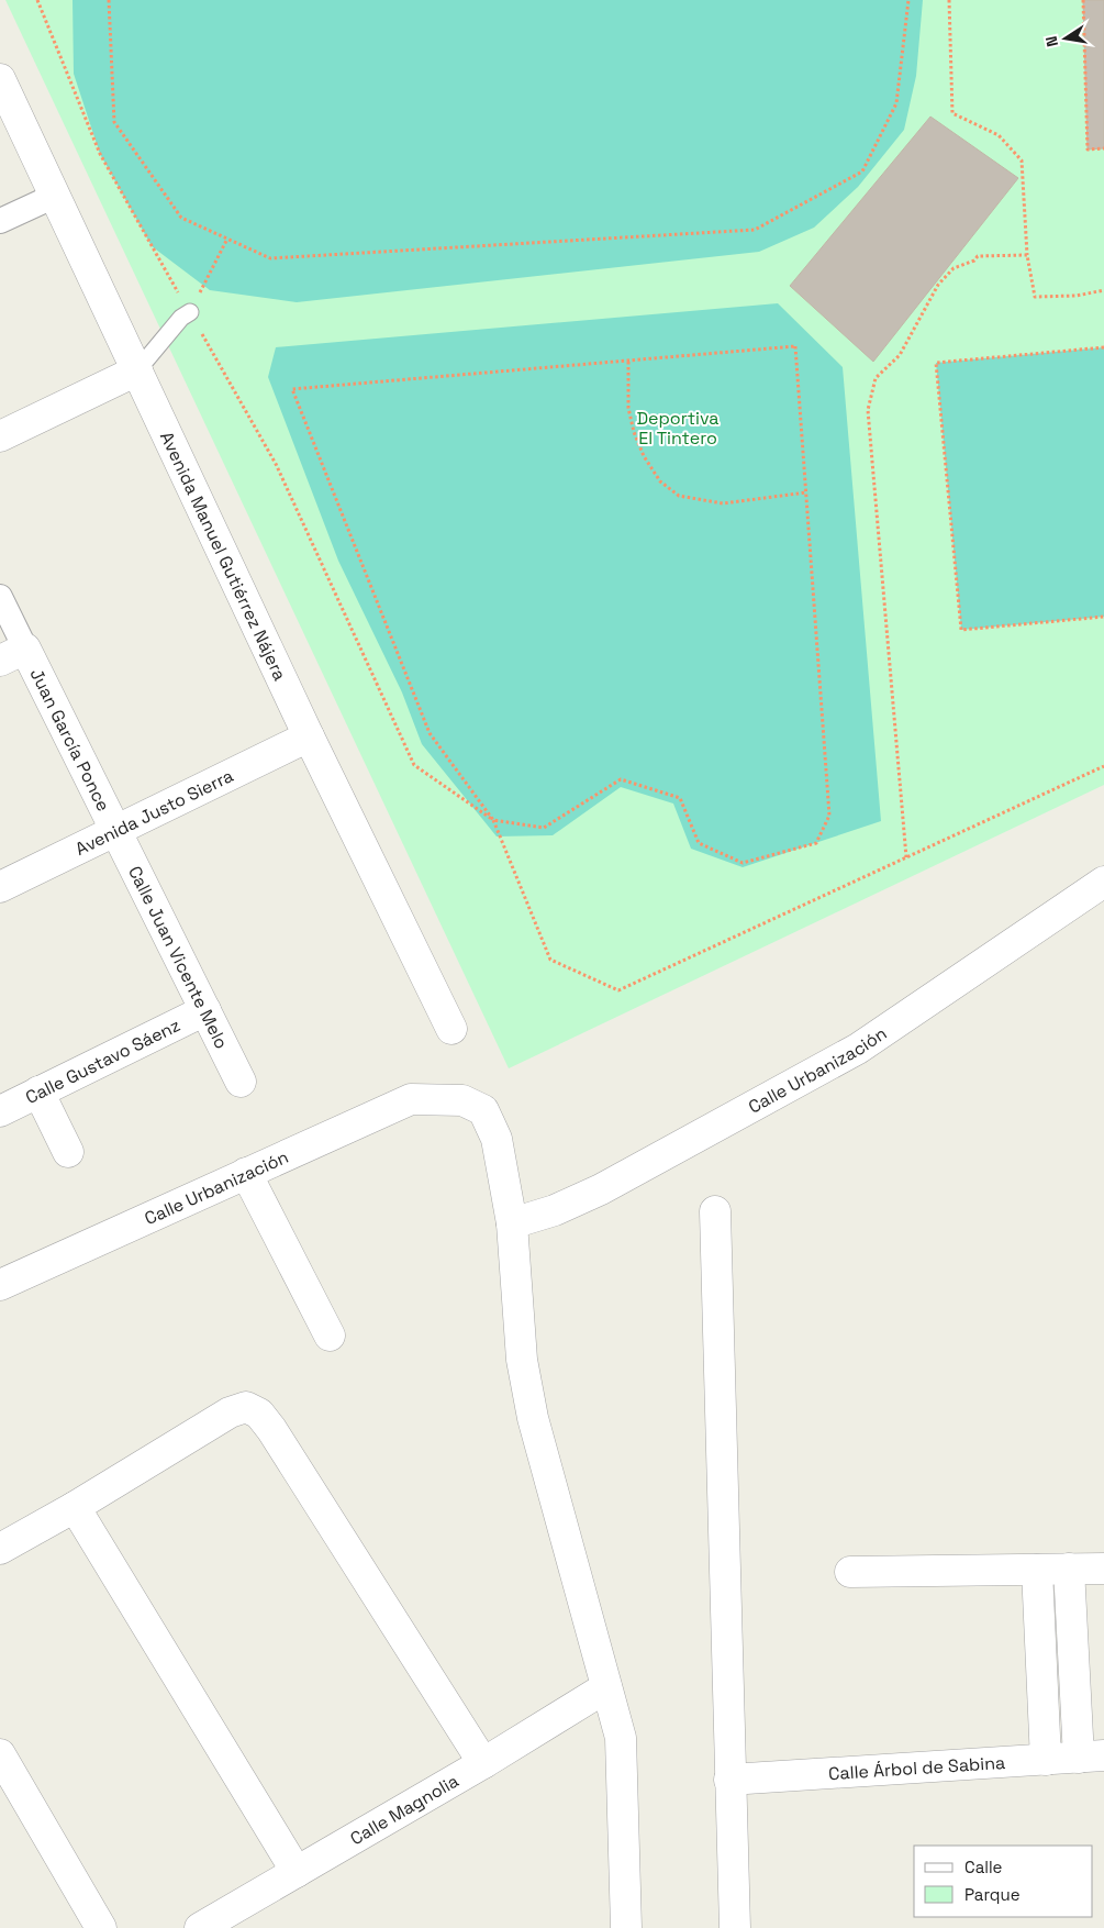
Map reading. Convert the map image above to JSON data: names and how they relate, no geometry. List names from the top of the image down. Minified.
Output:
{"streets":{"street":["Avenida Manuel Gutiérrez Nájera","Juan García Ponce","Avenida Justo Sierra","Calle Juan Vicente Melo","Calle Gustavo Sáenz","Calle Urbanización","Calle Árbol de Sabina","Calle Magnolia"]},"crossings":[["Avenida Manuel Gutiérrez Nájera","Avenida Justo Sierra"],["Juan García Ponce","Avenida Justo Sierra"],["Juan García Ponce","Calle Juan Vicente Melo"],["Avenida Justo Sierra","Calle Juan Vicente Melo"],["Calle Juan Vicente Melo","Calle Gustavo Sáenz"],["Calle Urbanización","Calle Magnolia"]],"parks":["Deportiva El Tintero"],"legend":["Calle","Parque"],"north":"left"}
